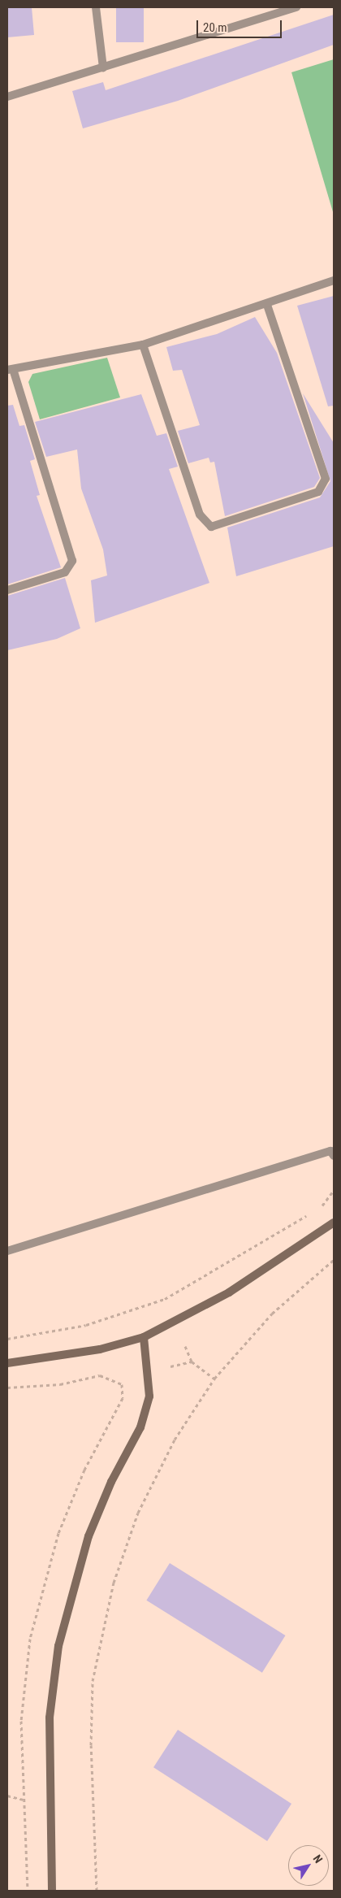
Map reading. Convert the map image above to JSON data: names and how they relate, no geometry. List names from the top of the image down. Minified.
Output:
{"scale_bar":"20 m","north":"top right"}
